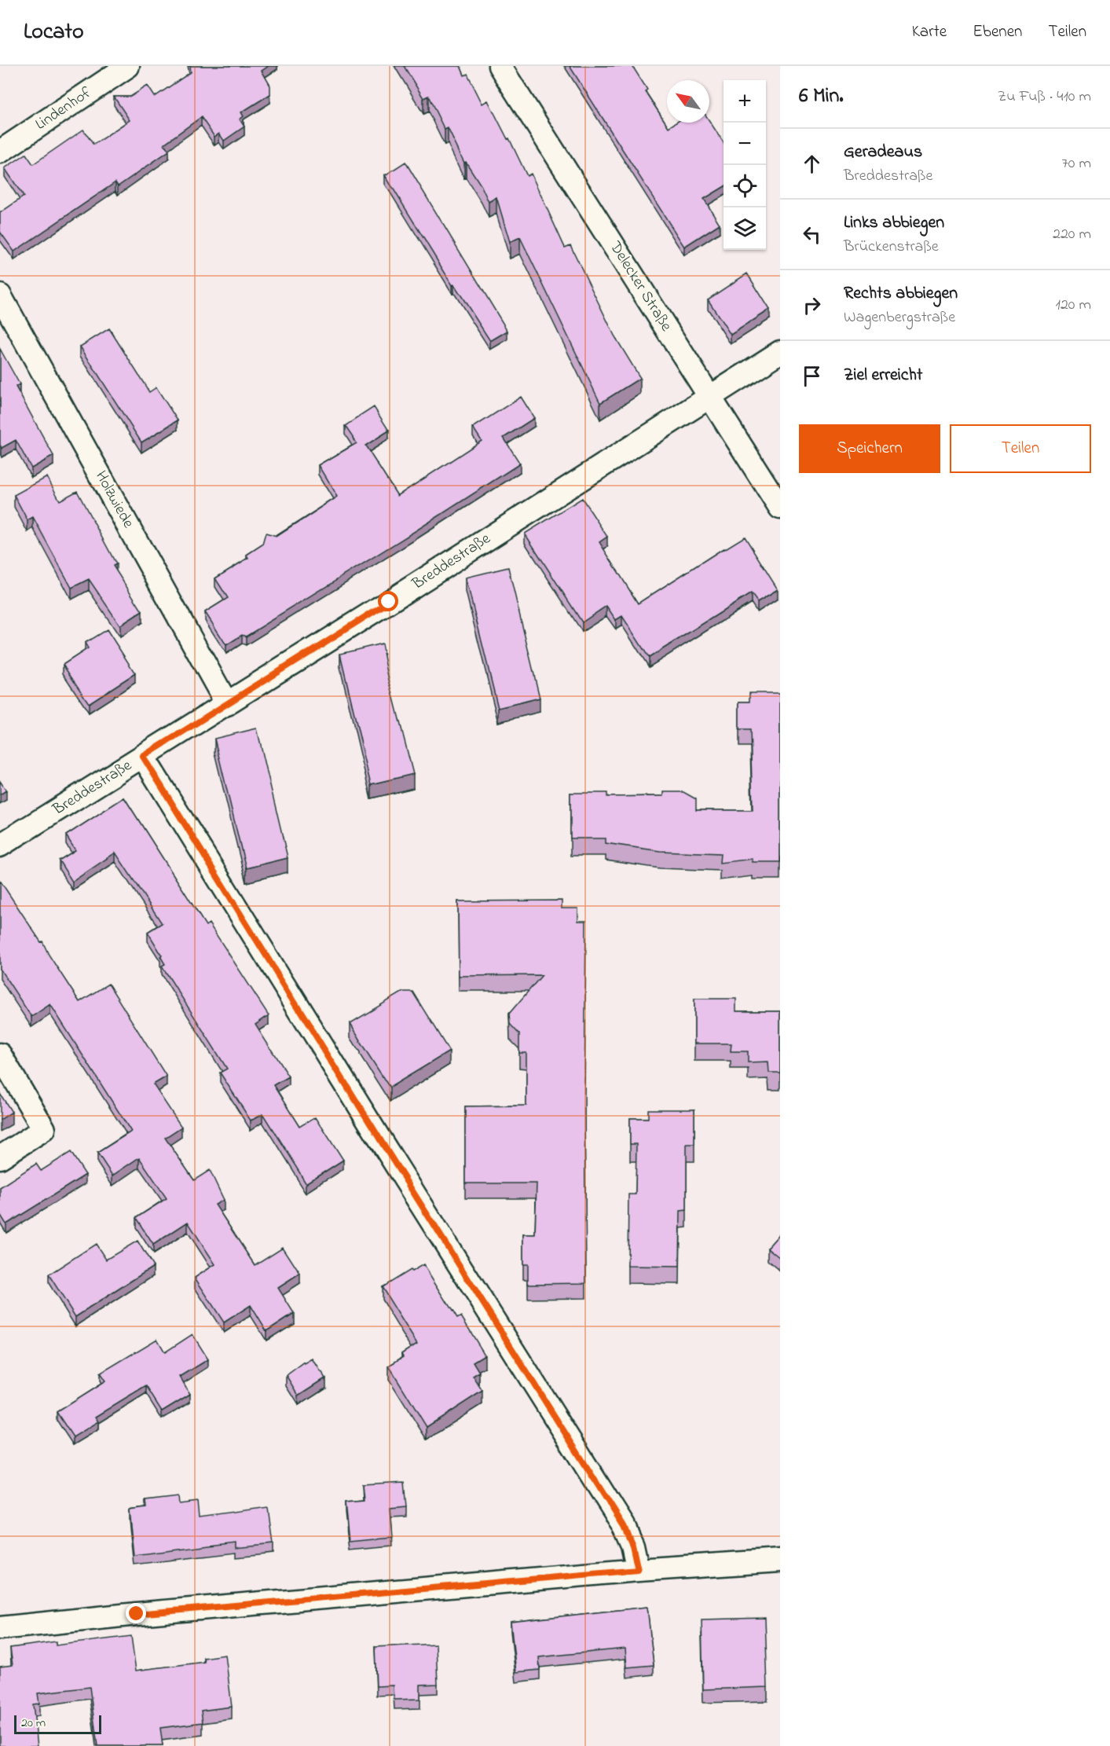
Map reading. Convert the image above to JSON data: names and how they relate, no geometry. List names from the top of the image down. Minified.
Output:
{"streets":{"street":["Lindenhof","Delecker Straße","Holzwiede","Breddestraße"]},"crossings":[["Delecker Straße","Breddestraße"],["Holzwiede","Breddestraße"]],"scale_bar":"20 m","north":"top left","page":{"header":"Locato","nav":["Karte","Ebenen","Teilen"],"heading":["6 Min.","Zu Fuß · 410 m"],"map_buttons":["+","−"],"list":[["Geradeaus","Breddestraße","70 m"],["Links abbiegen","Brückenstraße","220 m"],["Rechts abbiegen","Wagenbergstraße","120 m"],"Ziel erreicht"],"buttons":["Speichern","Teilen"],"scale":"20 m"}}
